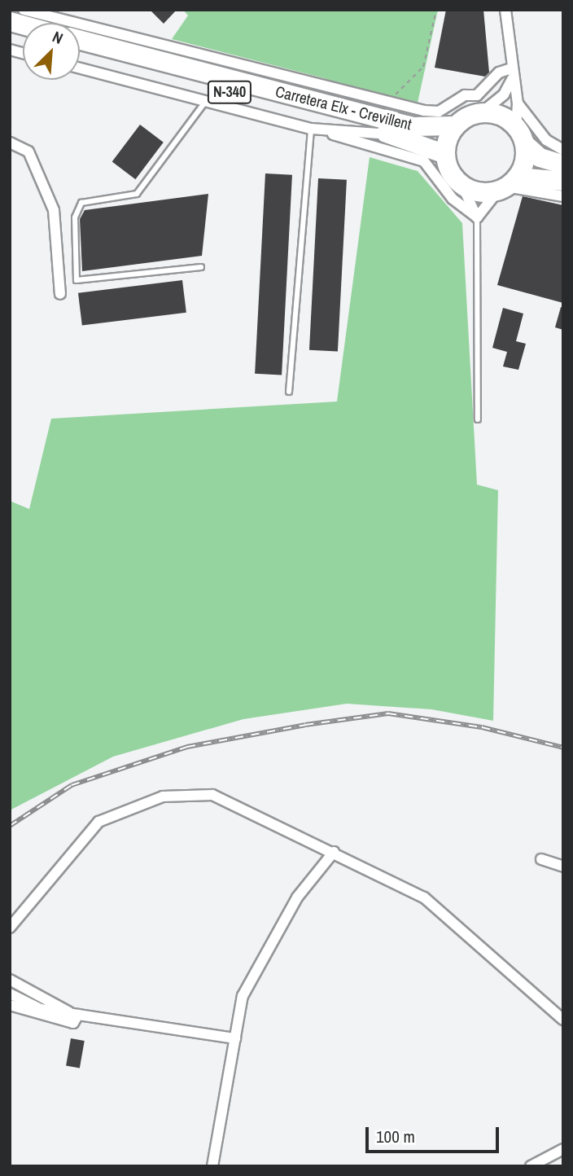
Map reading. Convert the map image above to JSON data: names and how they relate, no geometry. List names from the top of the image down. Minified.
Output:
{"streets":{"highway":["N-340","Carretera Elx - Crevillent"]},"crossings":[["N-340","Carretera Elx - Crevillent"]],"scale_bar":"100 m","north":"top right"}
